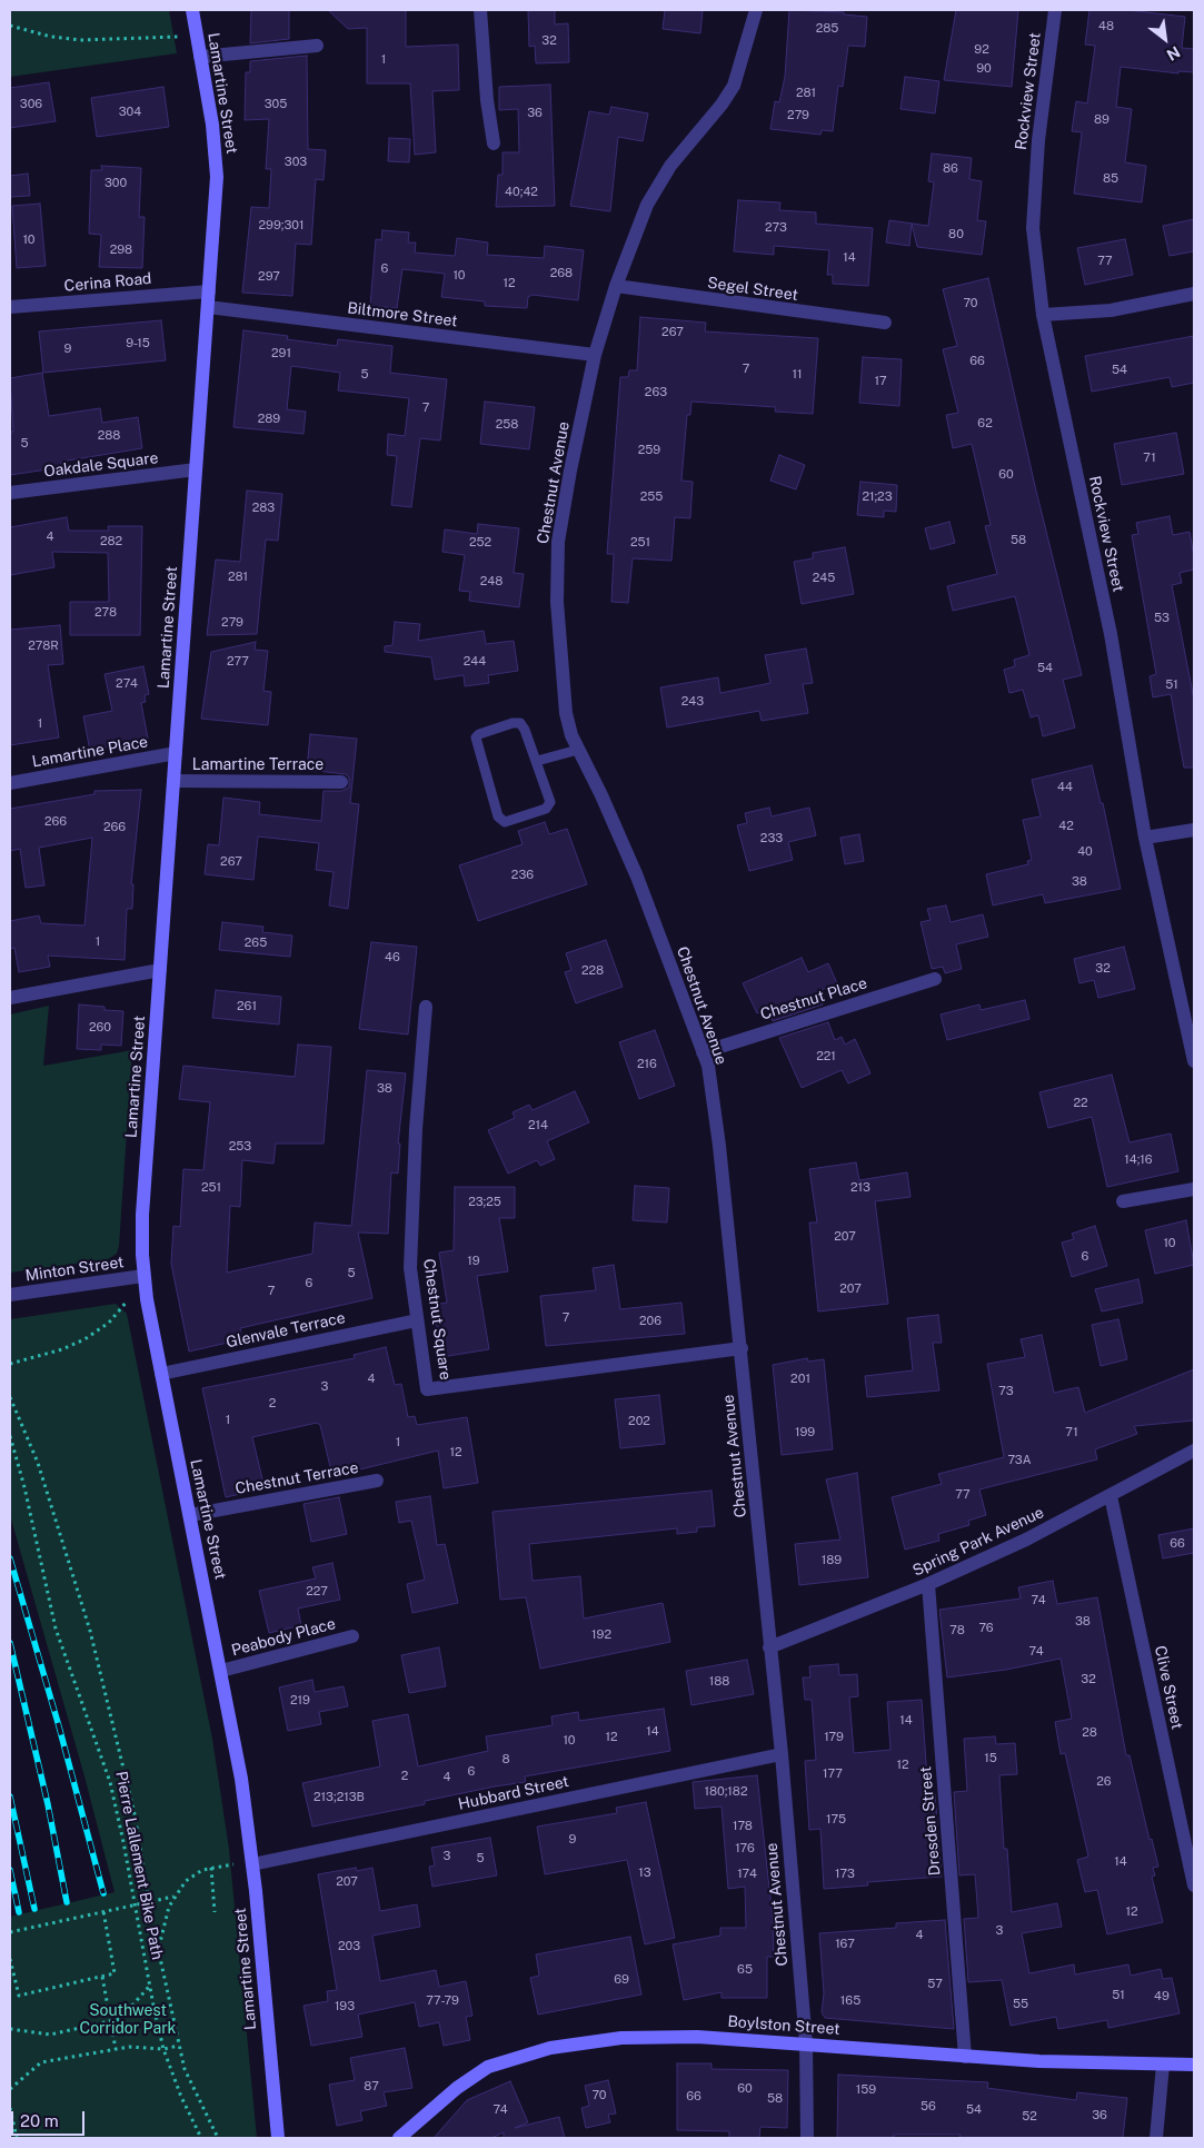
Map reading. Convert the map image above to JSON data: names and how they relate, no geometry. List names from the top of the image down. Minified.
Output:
{"streets":{"street":["Rockview Street","Lamartine Street","Cerina Road","Segel Street","Biltmore Street","Oakdale Square","Chestnut Avenue","Lamartine Place","Lamartine Terrace","Chestnut Place","Minton Street","Chestnut Square","Glenvale Terrace","Chestnut Terrace","Spring Park Avenue","Peabody Place","Clive Street","Hubbard Street","Dresden Street","Boylston Street"],"path":["Pierre Lallement Bike Path"]},"crossings":[["Lamartine Street","Cerina Road"],["Lamartine Street","Biltmore Street"],["Lamartine Street","Oakdale Square"],["Lamartine Street","Lamartine Place"],["Lamartine Street","Lamartine Terrace"],["Lamartine Street","Minton Street"],["Lamartine Street","Glenvale Terrace"],["Lamartine Street","Chestnut Terrace"],["Lamartine Street","Peabody Place"],["Lamartine Street","Hubbard Street"],["Segel Street","Chestnut Avenue"],["Biltmore Street","Chestnut Avenue"],["Chestnut Avenue","Chestnut Place"],["Chestnut Avenue","Chestnut Square"],["Chestnut Avenue","Spring Park Avenue"],["Chestnut Avenue","Hubbard Street"],["Chestnut Avenue","Boylston Street"],["Chestnut Square","Glenvale Terrace"],["Spring Park Avenue","Clive Street"],["Spring Park Avenue","Dresden Street"],["Dresden Street","Boylston Street"]],"parks":["Southwest Corridor Park"],"house_numbers":["48","285","32","92","1","90","281","306","305","304","36","279","89","303","86","85","300","40;42","299;301","273","80","10","298","14","77","6","268","10","297","12","70","267","9-15","9","291","66","7","54","5","11","17","263","7","289","62","258","288","5","259","71","60","255","21;23","283","4","58","282","252","251","281","245","248","278","53","279","278R","277","244","54","274","51","243","1","44","266","42","266","233","40","267","236","38","1","265","46","32","228","261","260","221","216","38","22","214","253","14;16","251","213","23;25","207","10","6","19","5","6","207","7","7","206","4","201","3","73","2","1","202","199","71","1","12","73A","77","66","189","227","74","38","76","78","192","74","32","188","219","14","14","28","12","179","10","15","8","12","6","177","2","4","26","180;182","213;213B","175","178","9","176","3","5","14","13","174","173","207","12","3","4","167","203","65","69","57","51","49","77-79","165","55","193","87","60","159","70","66","58","56","74","54","36","52"],"scale_bar":"20 m","north":"bottom right"}
